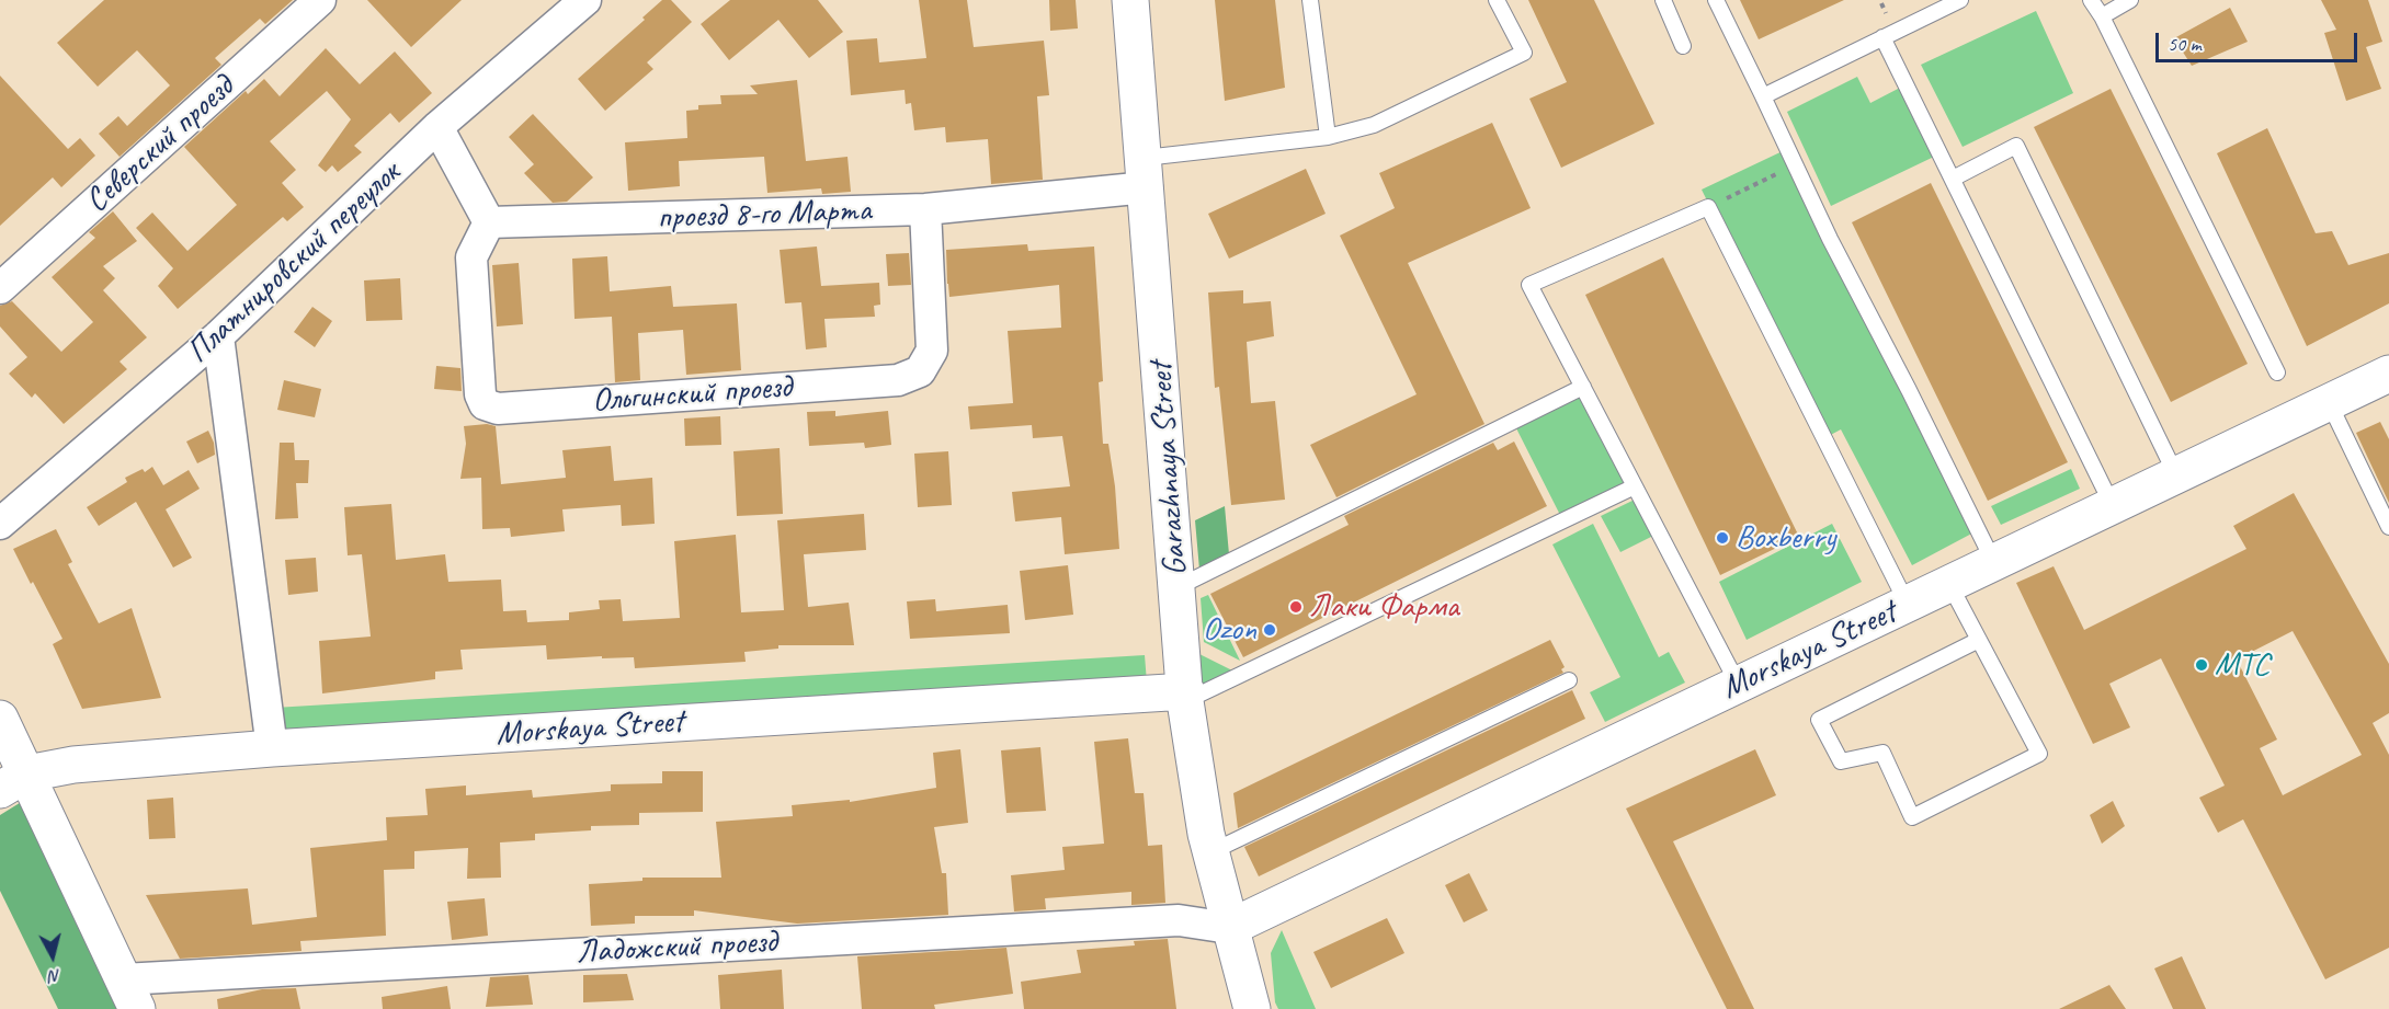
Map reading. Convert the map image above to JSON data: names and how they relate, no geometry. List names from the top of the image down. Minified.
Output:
{"streets":{"street":["Северский проезд","проезд 8-го Марта","Платнировский переулок","Ольгинский проезд","Garazhnaya Street","Morskaya Street","Ладожский проезд"]},"crossings":[["проезд 8-го Марта","Ольгинский проезд"],["проезд 8-го Марта","Garazhnaya Street"],["Garazhnaya Street","Morskaya Street"],["Garazhnaya Street","Ладожский проезд"],["Morskaya Street","Ладожский проезд"]],"places":["Boxberry","Лаки Фарма","Ozon","МТС"],"scale_bar":"50 m","north":"bottom"}
